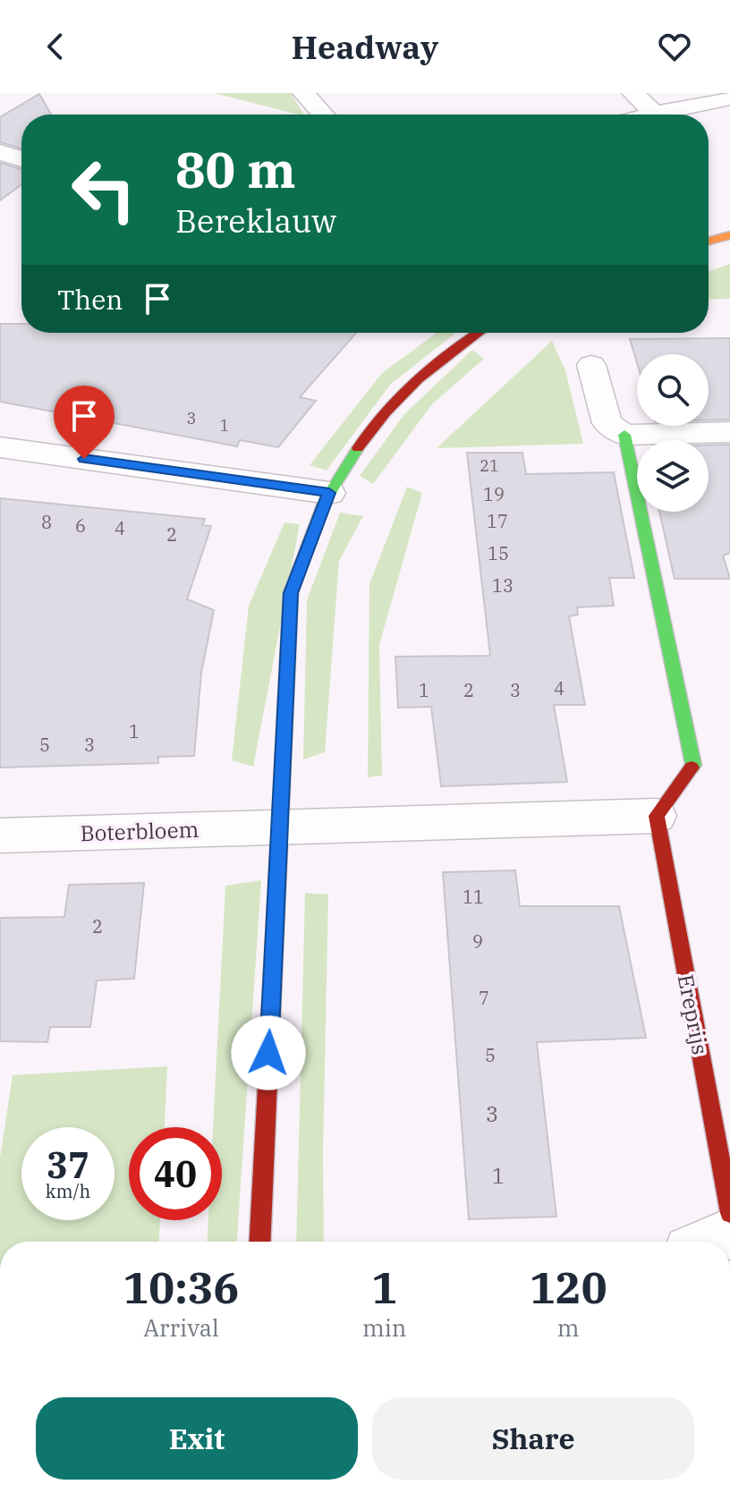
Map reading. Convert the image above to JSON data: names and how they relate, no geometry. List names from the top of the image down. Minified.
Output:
{"streets":{"street":["Boterbloem","Ereprijs"]},"house_numbers":["3","1","21","19","17","8","6","4","2","15","13","4","1","2","3","1","5","3","11","2","9","7","5","3","1"],"page":{"header":"Headway","turn":["80 m","Bereklauw"],"then":"Then","speed":"37 km/h","limit":"40","eta":["10:36","Arrival","1","min","120","m"],"buttons":["Exit","Share"]}}
